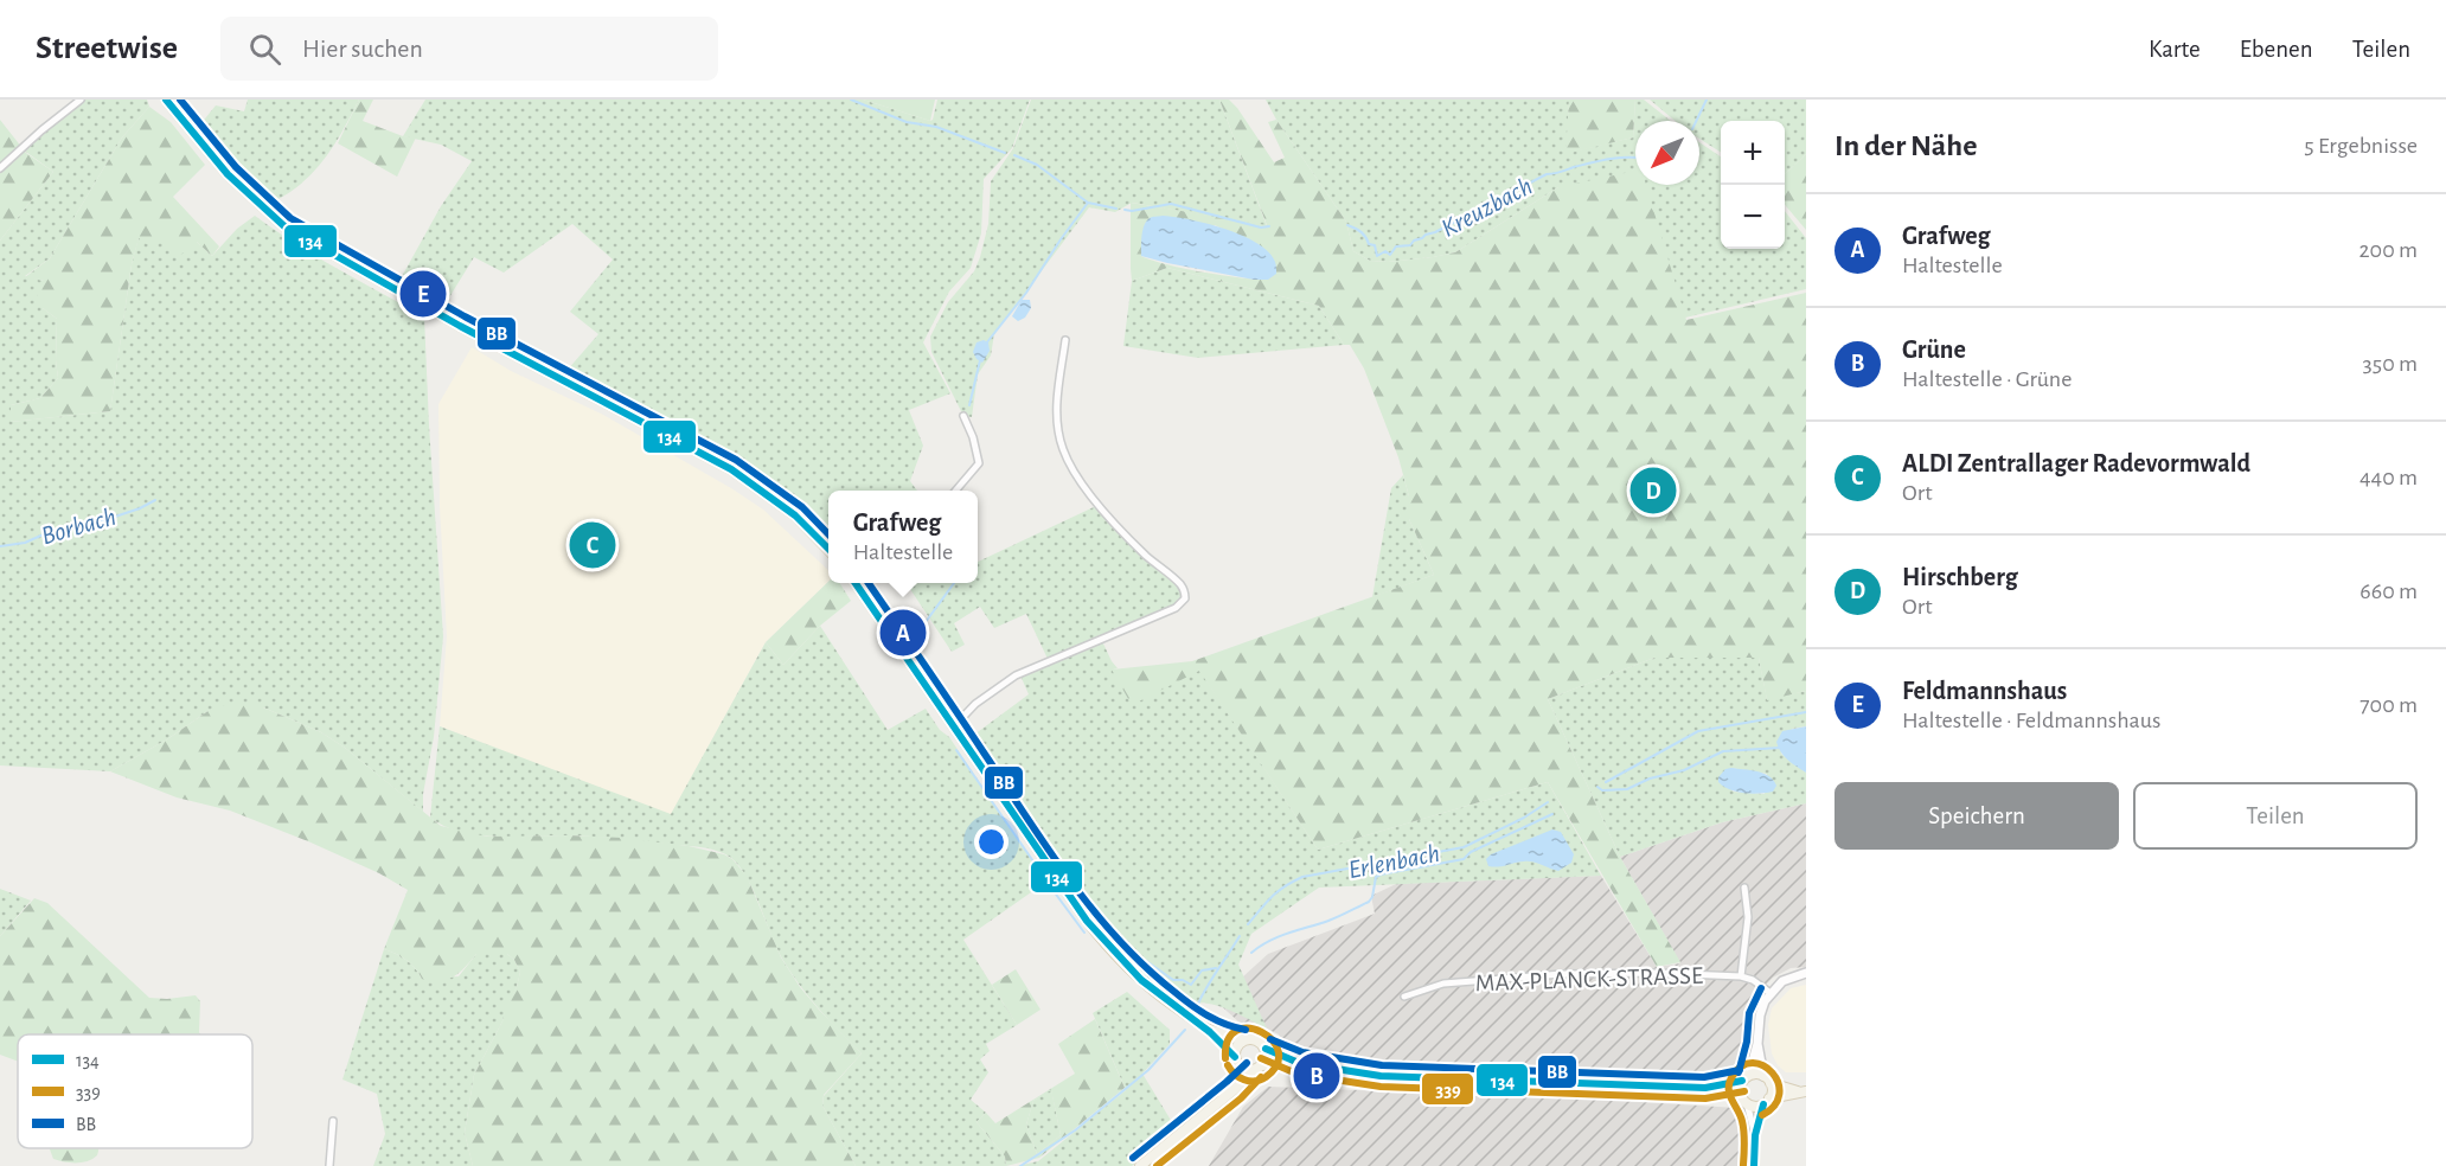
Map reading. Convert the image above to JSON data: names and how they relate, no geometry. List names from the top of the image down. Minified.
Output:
{"streets":{"street":["MAX-PLANCK-STRASSE"]},"water":["Kreuzbach","Borbach","Erlenbach"],"lines":["transit line 134","transit line BB","transit line 339"],"legend":["134","339","BB"],"north":"bottom left","page":{"header":"Streetwise","search":"Hier suchen","nav":["Karte","Ebenen","Teilen"],"heading":["In der Nähe","5 Ergebnisse"],"map_buttons":["+","−"],"list":[{"mark":"A","name":"Grafweg","note":"Haltestelle","value":"200 m"},{"mark":"B","name":"Grüne","note":"Haltestelle · Grüne","value":"350 m"},{"mark":"C","name":"ALDI Zentrallager Radevormwald","note":"Ort","value":"440 m"},{"mark":"D","name":"Hirschberg","note":"Ort","value":"660 m"},{"mark":"E","name":"Feldmannshaus","note":"Haltestelle · Feldmannshaus","value":"700 m"}],"pins":["E","D","C","A","B"],"popup":["Grafweg","Haltestelle"],"buttons":["Speichern","Teilen"]}}
